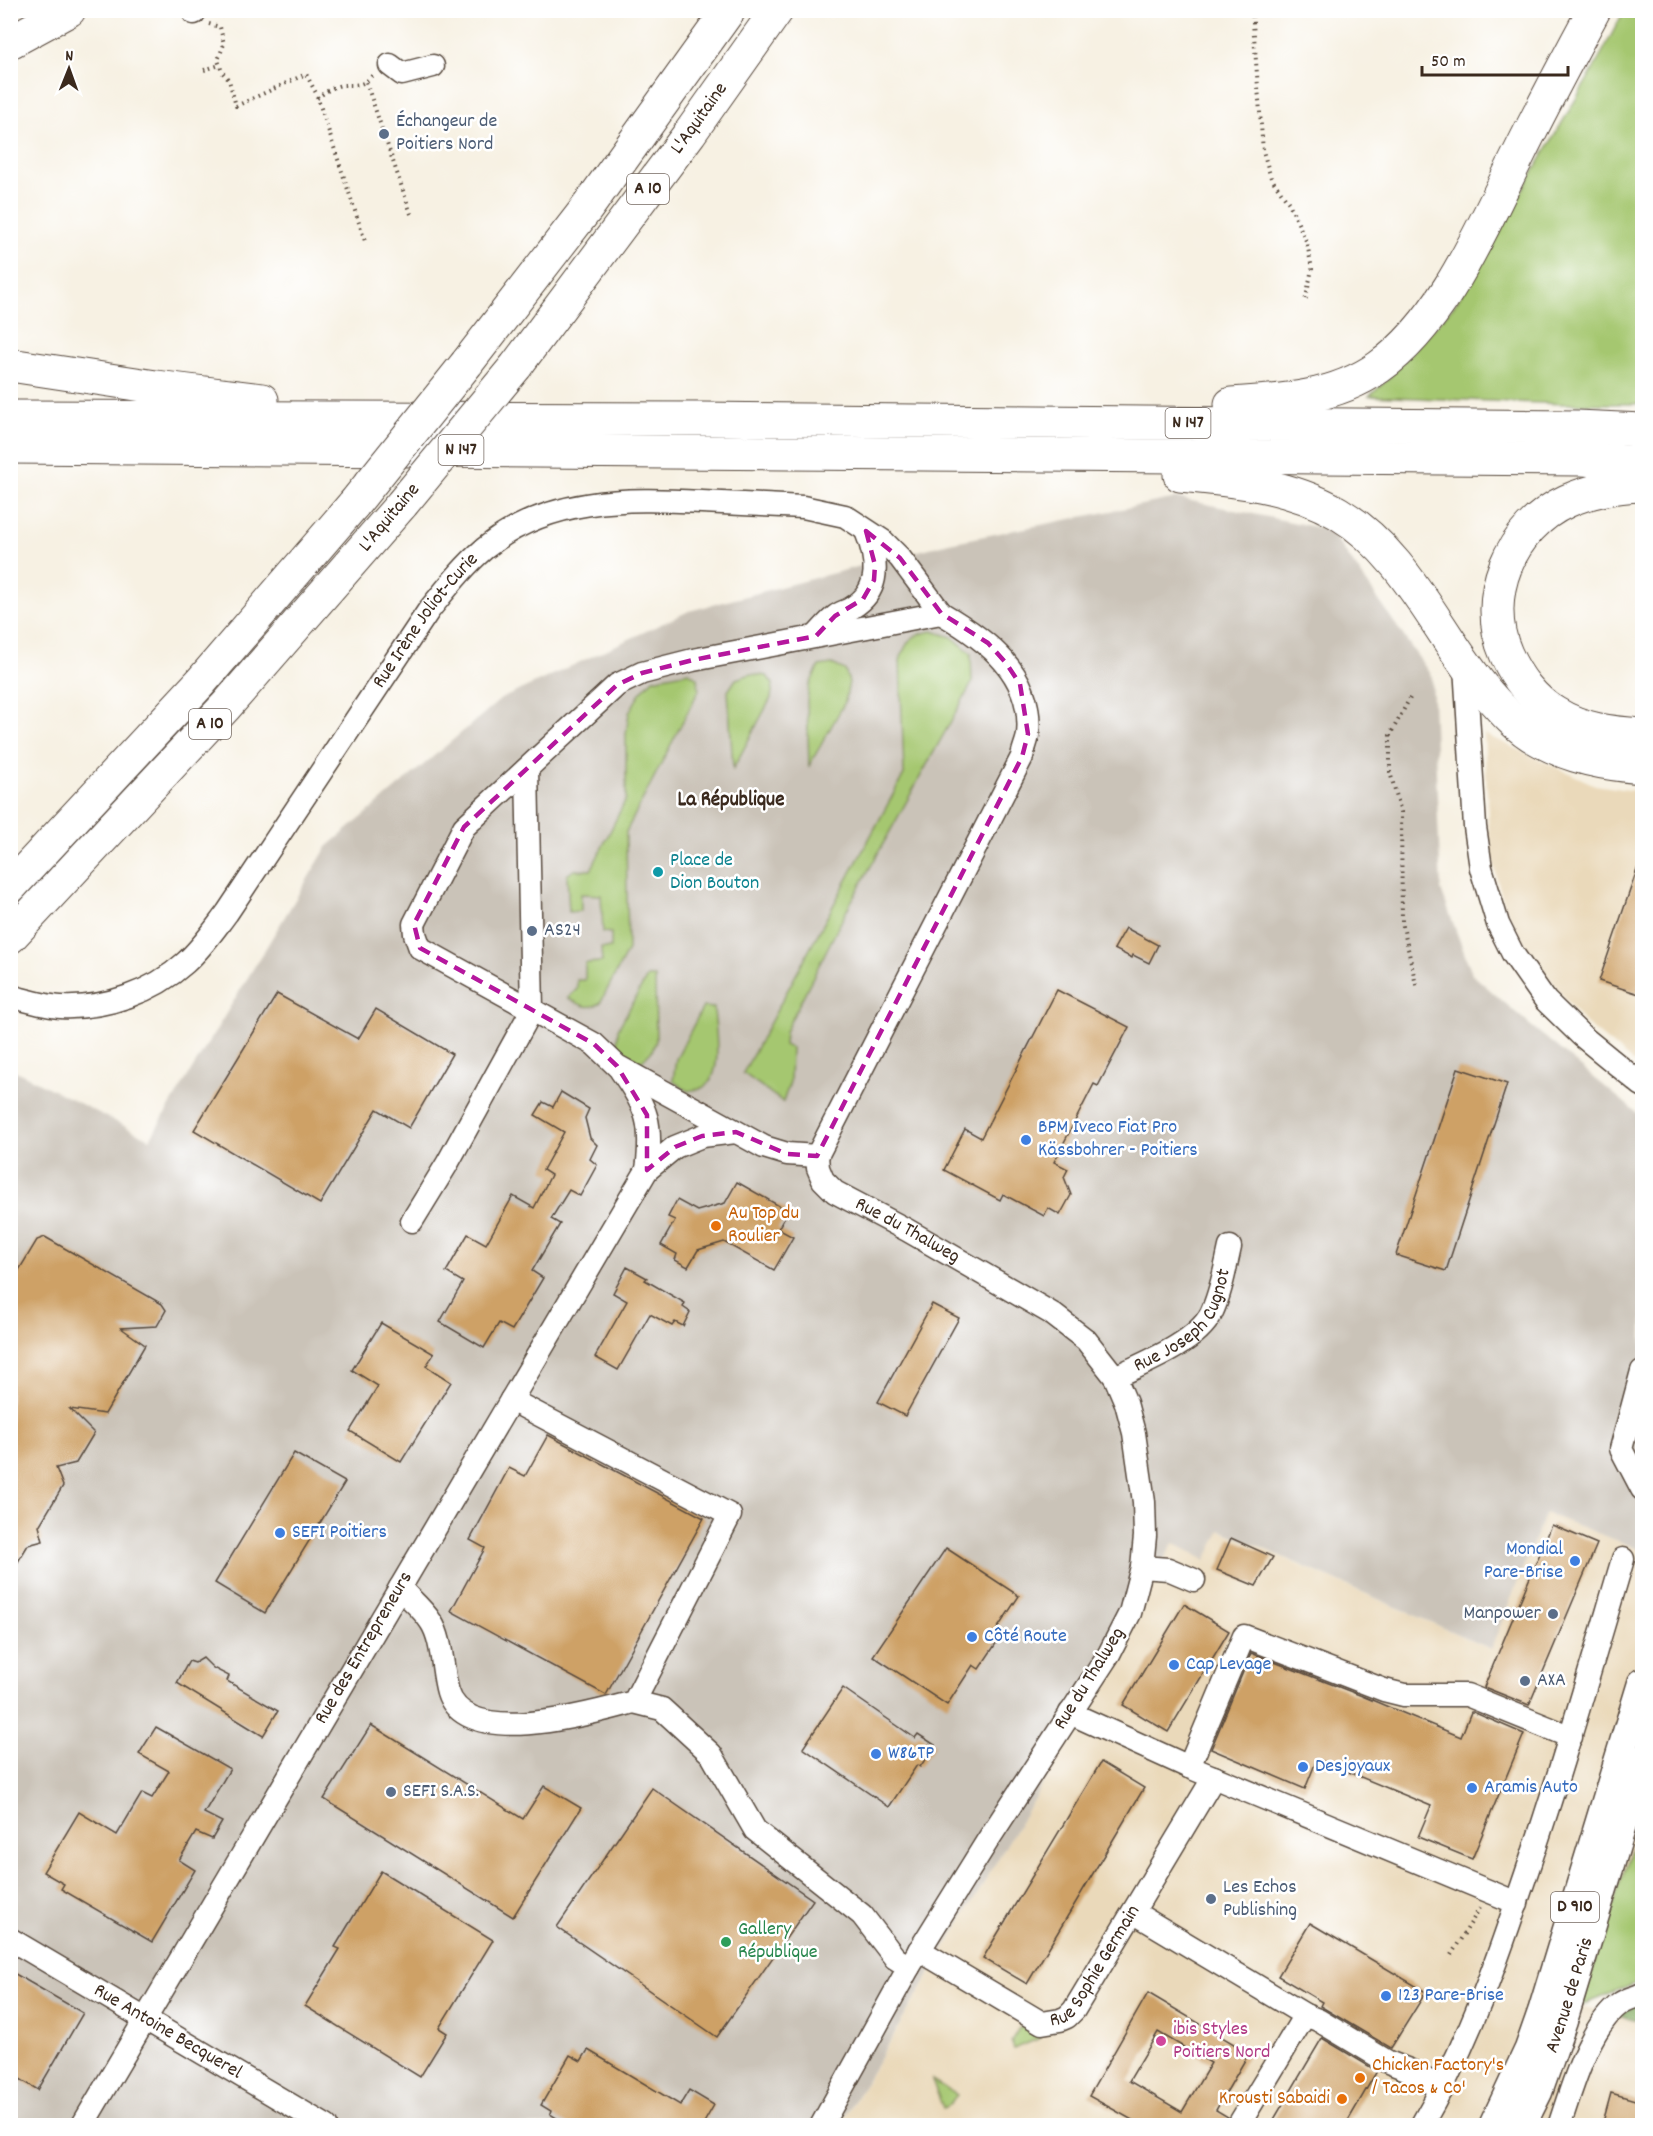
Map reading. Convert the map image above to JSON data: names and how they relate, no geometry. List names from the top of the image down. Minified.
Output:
{"streets":{"highway":["L'Aquitaine","A 10","N 147"],"main road":["D 910","Avenue de Paris"],"street":["Rue Irène Joliot-Curie","Rue du Thalweg","Rue Joseph Cugnot","Rue des Entrepreneurs","Rue Sophie Germain","Rue Antoine Becquerel"]},"crossings":[["L'Aquitaine","A 10"],["Rue du Thalweg","Rue Joseph Cugnot"],["Rue du Thalweg","Rue Sophie Germain"],["Rue des Entrepreneurs","Rue Antoine Becquerel"]],"districts":["La République"],"places":["Échangeur de Poitiers Nord","Place de Dion Bouton","AS24","BPM Iveco Fiat Pro Kässbohrer - Poitiers","Au Top du Roulier","SEFI Poitiers","Mondial Pare-Brise","Manpower","Côté Route","Cap Levage","AXA","W86TP","Desjoyaux","Aramis Auto","SEFI S.A.S.","Les Echos Publishing","Gallery République","123 Pare-Brise","ibis Styles Poitiers Nord","Chicken Factory's / Tacos & Co'","Krousti Sabaidi"],"scale_bar":"50 m","north":"top"}
